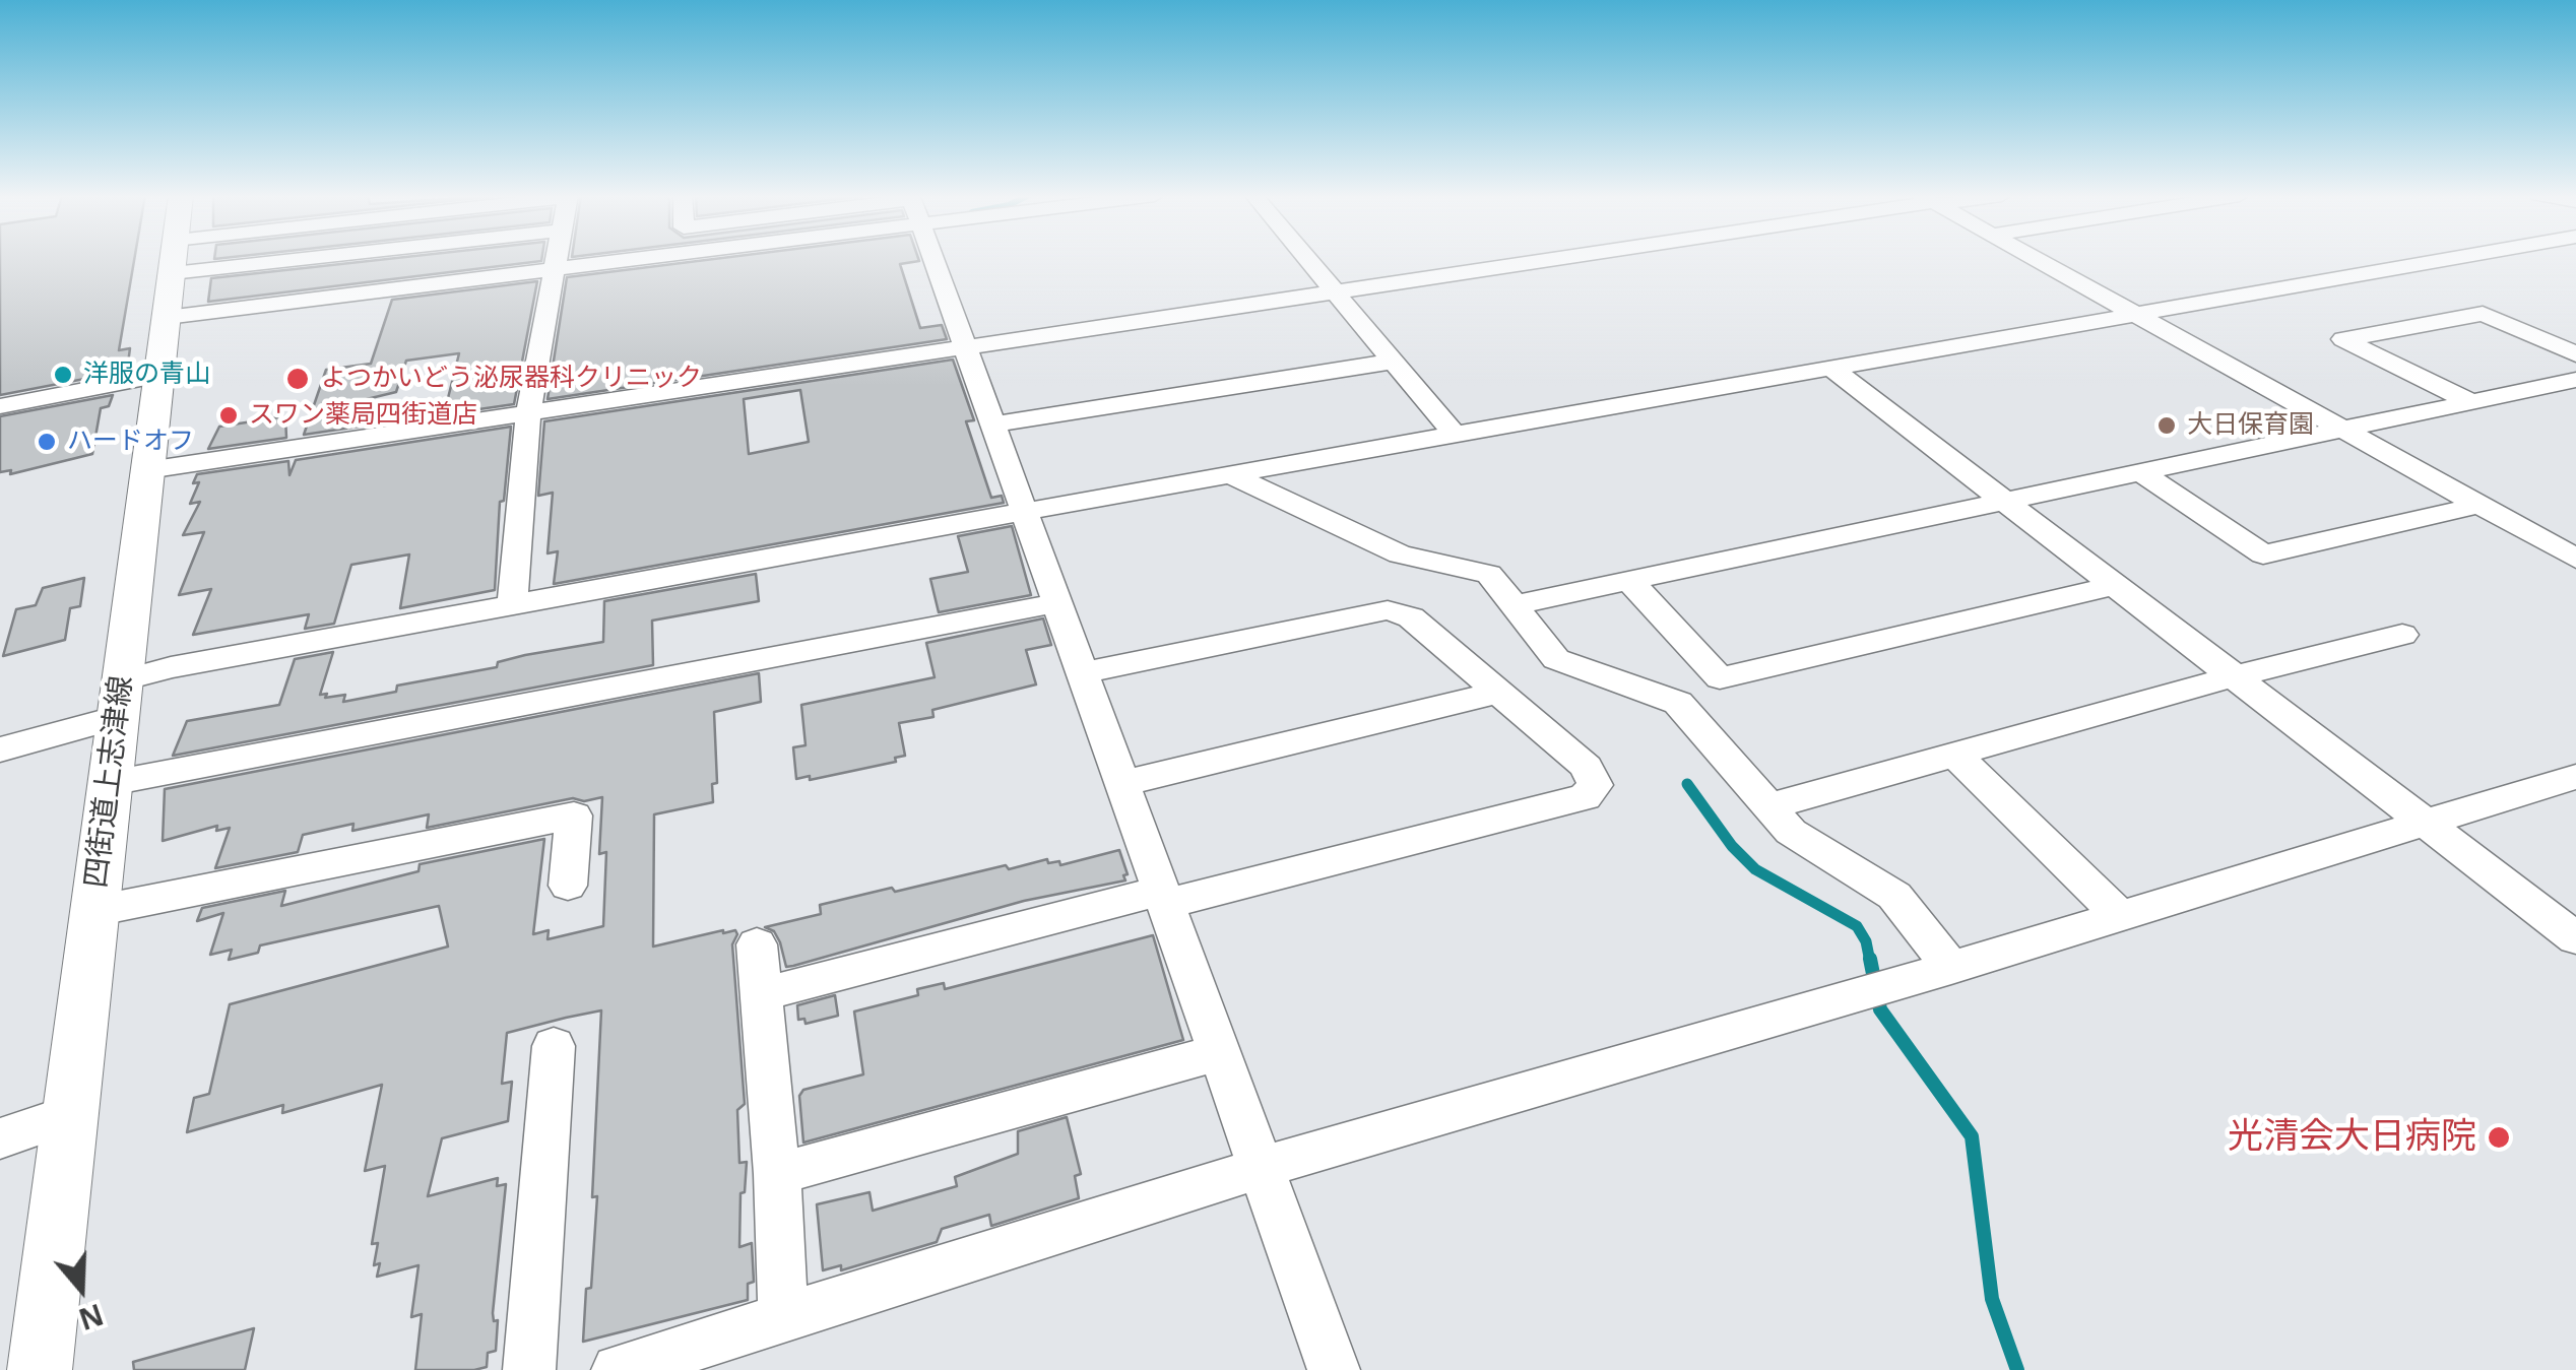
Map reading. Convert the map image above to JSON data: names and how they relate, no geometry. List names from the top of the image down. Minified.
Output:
{"streets":{"main road":["四街道上志津線"]},"places":["洋服の青山","よつかいどう泌尿器科クリニック","スワン薬局四街道店","大日保育園","ハードオフ","光清会大日病院"],"north":"bottom"}
